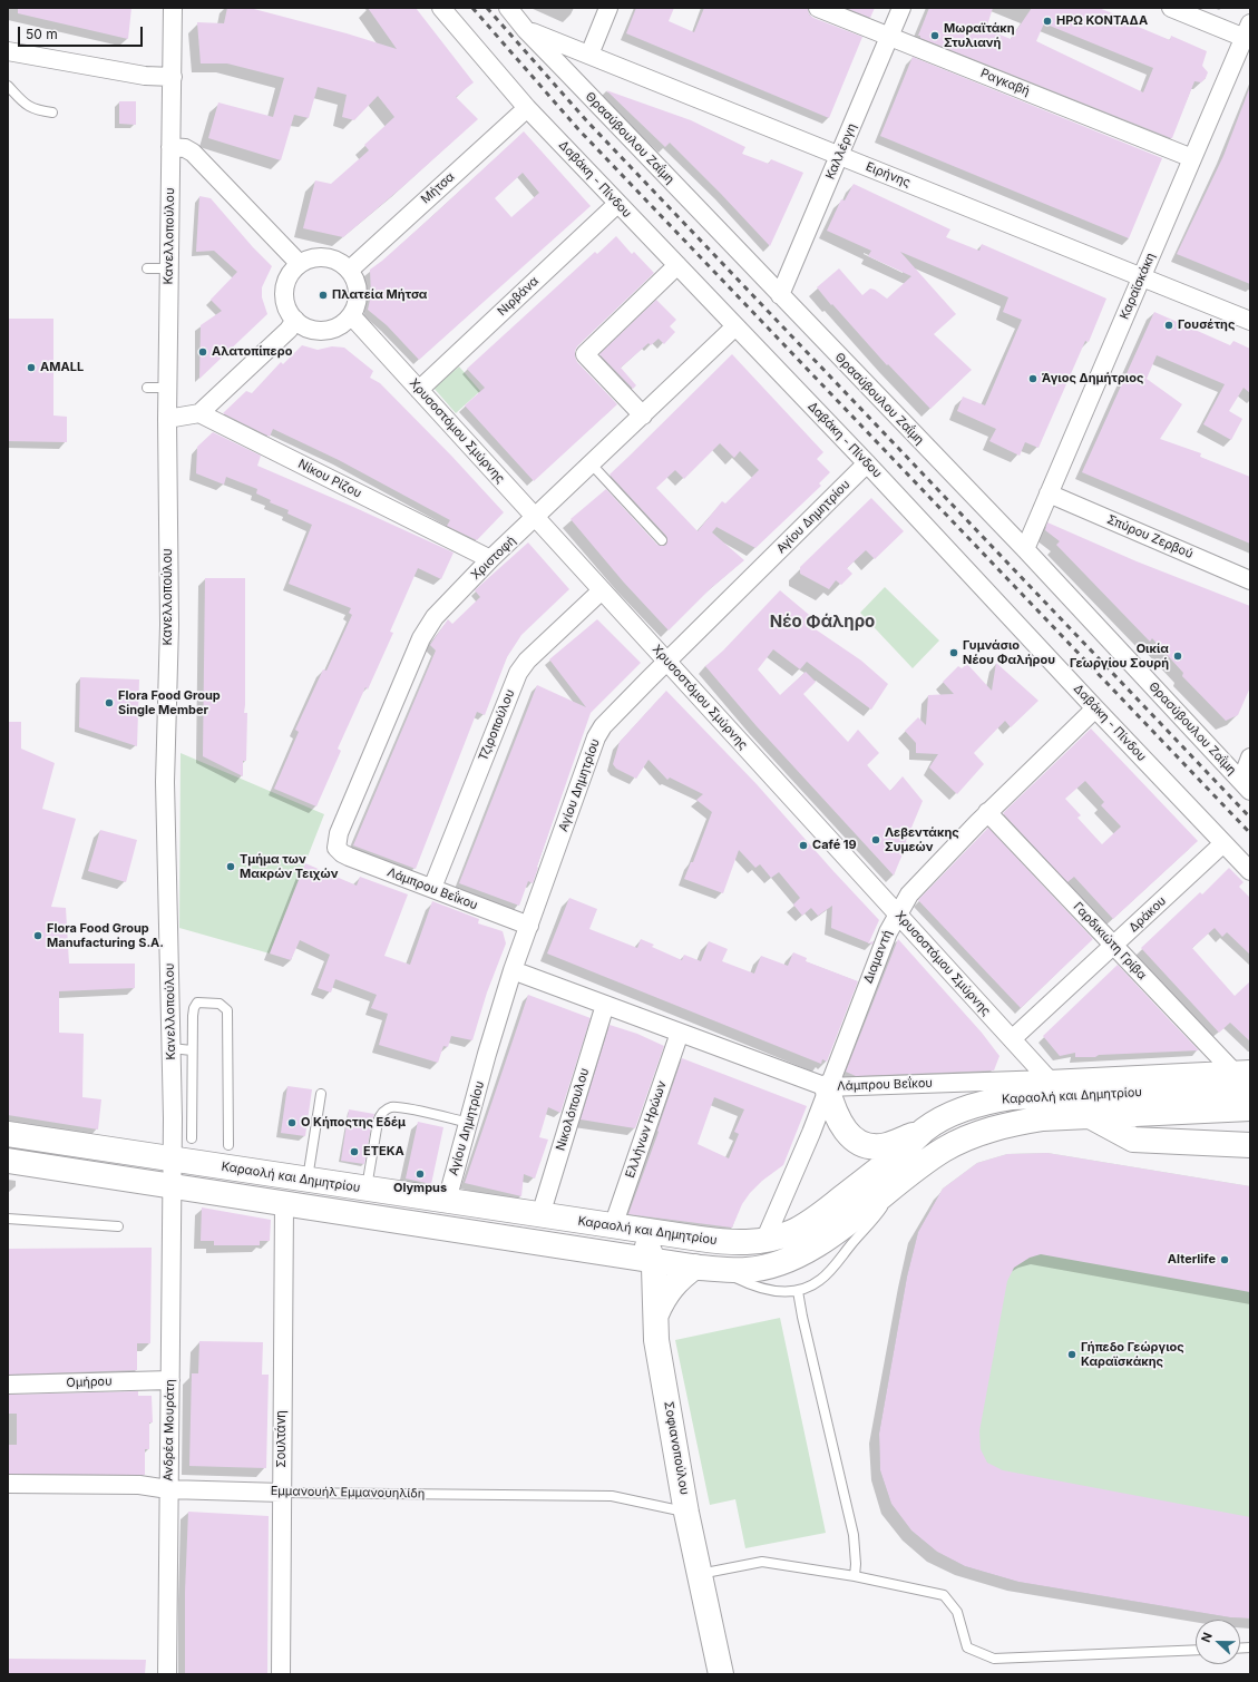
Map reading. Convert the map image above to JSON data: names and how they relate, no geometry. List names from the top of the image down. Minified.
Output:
{"streets":{"main road":["Καραολή και Δημητρίου","Σοφιανοπούλου"],"street":["Ραγκαβή","Θρασύβουλου Ζαΐμη","Καλλέργη","Ειρήνης","Δαβάκη - Πίνδου","Μήτσα","Κανελλοπούλου","Καραϊσκάκη","Νιρβάνα","Χρυσοστόμου Σμύρνης","Νίκου Ρίζου","Αγίου Δημητρίου","Σπύρου Ζερβού","Χριστοφή","Τζιροπούλου","Λάμπρου Βεΐκου","Δράκου","Γαρδικιώτη Γρίβα","Διαμαντή","Νικολόπουλου","Ελλήνων Ηρώων","Ομήρου","Ανδρέα Μουράτη","Σουλτάνη","Εμμανουήλ Εμμανουηλίδη"]},"crossings":[["Ραγκαβή","Καλλέργη"],["Ραγκαβή","Καραϊσκάκη"],["Θρασύβουλου Ζαΐμη","Καλλέργη"],["Θρασύβουλου Ζαΐμη","Ειρήνης"],["Θρασύβουλου Ζαΐμη","Καραϊσκάκη"],["Καλλέργη","Ειρήνης"],["Ειρήνης","Καραϊσκάκη"],["Δαβάκη - Πίνδου","Μήτσα"],["Δαβάκη - Πίνδου","Νιρβάνα"],["Δαβάκη - Πίνδου","Αγίου Δημητρίου"],["Δαβάκη - Πίνδου","Χριστοφή"],["Δαβάκη - Πίνδου","Δράκου"],["Δαβάκη - Πίνδου","Διαμαντή"],["Μήτσα","Χρυσοστόμου Σμύρνης"],["Κανελλοπούλου","Καραολή και Δημητρίου"],["Κανελλοπούλου","Ανδρέα Μουράτη"],["Καραϊσκάκη","Σπύρου Ζερβού"],["Νιρβάνα","Χρυσοστόμου Σμύρνης"],["Χρυσοστόμου Σμύρνης","Αγίου Δημητρίου"],["Χρυσοστόμου Σμύρνης","Χριστοφή"],["Χρυσοστόμου Σμύρνης","Τζιροπούλου"],["Χρυσοστόμου Σμύρνης","Λάμπρου Βεΐκου"],["Χρυσοστόμου Σμύρνης","Δράκου"],["Χρυσοστόμου Σμύρνης","Διαμαντή"],["Νίκου Ρίζου","Χριστοφή"],["Αγίου Δημητρίου","Λάμπρου Βεΐκου"],["Αγίου Δημητρίου","Καραολή και Δημητρίου"],["Χριστοφή","Λάμπρου Βεΐκου"],["Τζιροπούλου","Λάμπρου Βεΐκου"],["Λάμπρου Βεΐκου","Γαρδικιώτη Γρίβα"],["Λάμπρου Βεΐκου","Διαμαντή"],["Λάμπρου Βεΐκου","Νικολόπουλου"],["Λάμπρου Βεΐκου","Ελλήνων Ηρώων"],["Δράκου","Γαρδικιώτη Γρίβα"],["Γαρδικιώτη Γρίβα","Διαμαντή"],["Διαμαντή","Καραολή και Δημητρίου"],["Καραολή και Δημητρίου","Νικολόπουλου"],["Καραολή και Δημητρίου","Ελλήνων Ηρώων"],["Καραολή και Δημητρίου","Ανδρέα Μουράτη"],["Καραολή και Δημητρίου","Σουλτάνη"],["Καραολή και Δημητρίου","Σοφιανοπούλου"],["Ελλήνων Ηρώων","Σοφιανοπούλου"],["Ομήρου","Ανδρέα Μουράτη"],["Ανδρέα Μουράτη","Εμμανουήλ Εμμανουηλίδη"],["Σουλτάνη","Εμμανουήλ Εμμανουηλίδη"],["Σοφιανοπούλου","Εμμανουήλ Εμμανουηλίδη"]],"districts":["Νέο Φάληρο"],"places":["ΗΡΩ ΚΟΝΤΑΔΑ","Μωραϊτάκη Στυλιανή","Πλατεία Μήτσα","Γουσέτης","Αλατοπίπερο","AMALL","Άγιος Δημήτριος","Γυμνάσιο Νέου Φαλήρου","Οικία Γεωργίου Σουρή","Flora Food Group Single Member","Λεβεντάκης Συμεών","Café 19","Τμήμα των Μακρών Τειχών","Flora Food Group Manufacturing S.A.","Ο Κήποςτης Εδέμ","ΕΤΕΚΑ","Olympus","Alterlife","Γήπεδο Γεώργιος Καραϊσκάκης"],"scale_bar":"50 m","north":"left"}
